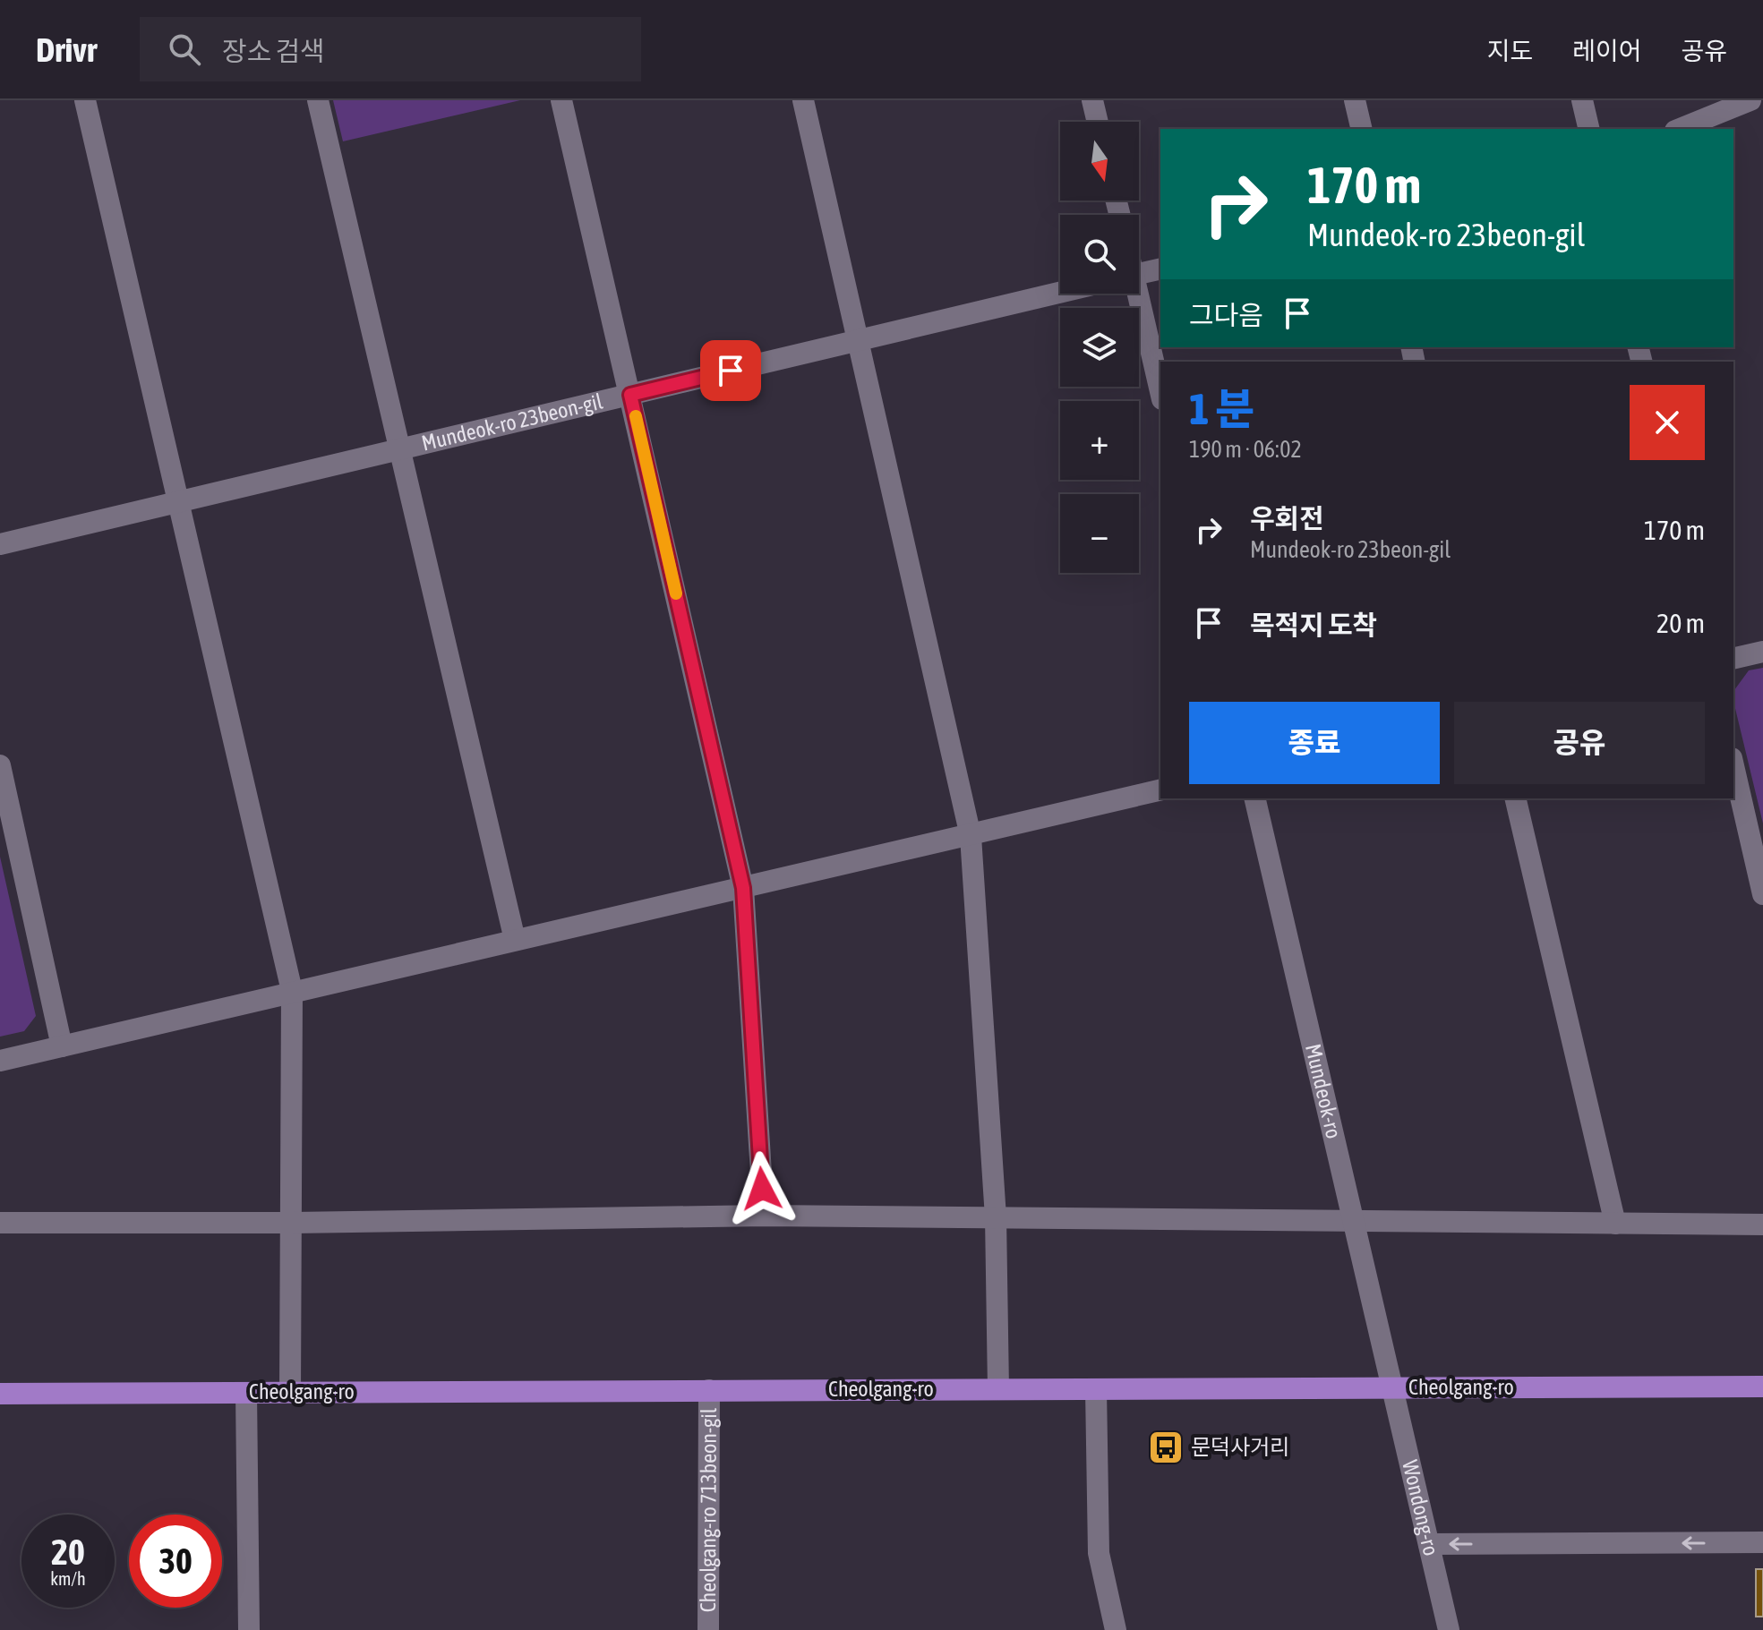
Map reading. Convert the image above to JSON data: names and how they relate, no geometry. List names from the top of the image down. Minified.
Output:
{"streets":{"main road":["Cheolgang-ro"],"street":["Mundeok-ro 23beon-gil","Mundeok-ro","Wondong-ro","Cheolgang-ro 713beon-gil"]},"crossings":[["Mundeok-ro","Cheolgang-ro"],["Mundeok-ro","Wondong-ro"],["Cheolgang-ro","Wondong-ro"],["Cheolgang-ro","Cheolgang-ro 713beon-gil"]],"places":{"bus stop":["문덕사거리"]},"north":"bottom","page":{"header":"Drivr","search":"장소 검색","nav":["지도","레이어","공유"],"map_buttons":["+","−"],"turn":["170 m","Mundeok-ro 23beon-gil"],"then":"그다음","heading":["1 분","190 m · 06:02"],"list":[{"name":"우회전","note":"Mundeok-ro 23beon-gil","value":"170 m"},{"name":"목적지 도착","value":"20 m"}],"buttons":["종료","공유"],"speed":"20 km/h","limit":"30"}}
